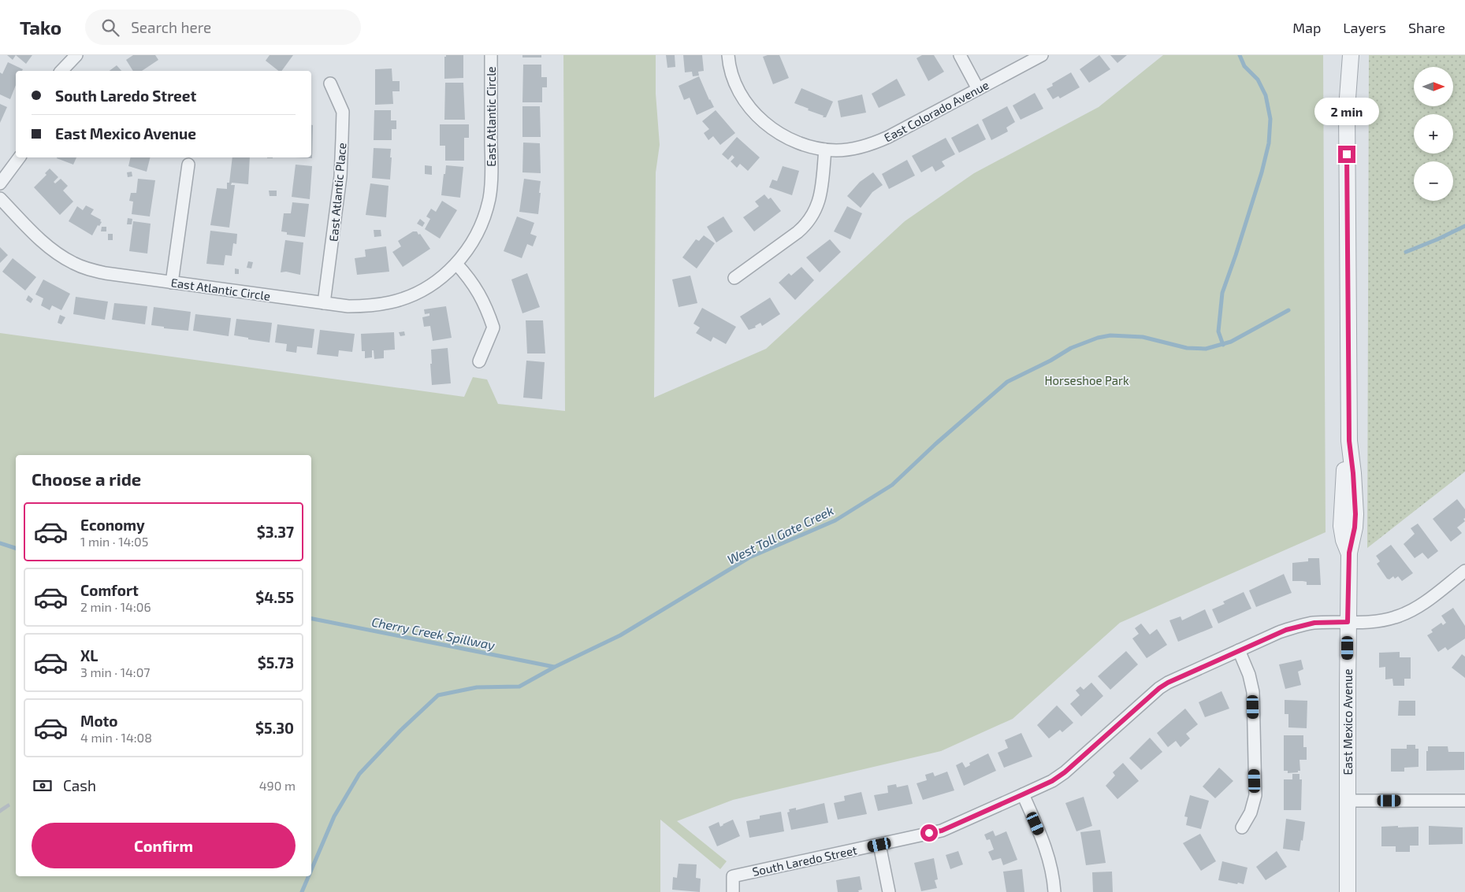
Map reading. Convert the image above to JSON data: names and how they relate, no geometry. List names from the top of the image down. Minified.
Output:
{"streets":{"street":["East Colorado Avenue","East Atlantic Circle","East Atlantic Place","East Mexico Avenue","South Laredo Street"]},"crossings":[["East Atlantic Circle","East Atlantic Place"],["East Mexico Avenue","South Laredo Street"]],"water":["West Toll Gate Creek","Cherry Creek Spillway"],"parks":["Horseshoe Park"],"north":"right","page":{"header":"Tako","search":"Search here","nav":["Map","Layers","Share"],"map_buttons":["+","−"],"banner":["South Laredo Street","East Mexico Avenue"],"bubble":"2 min","heading":"Choose a ride","list":[{"name":"Economy","note":"1 min · 14:05","value":"$3.37"},{"name":"Comfort","note":"2 min · 14:06","value":"$4.55"},{"name":"XL","note":"3 min · 14:07","value":"$5.73"},{"name":"Moto","note":"4 min · 14:08","value":"$5.30"}],"pay":["Cash","490 m"],"buttons":"Confirm"}}
